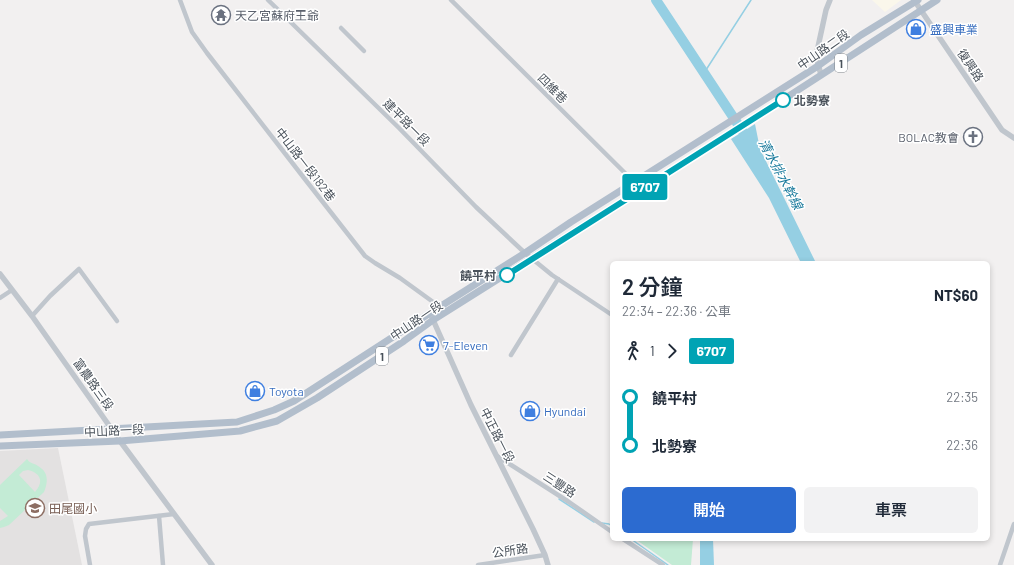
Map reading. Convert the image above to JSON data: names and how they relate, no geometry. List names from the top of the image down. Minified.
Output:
{"streets":{"main road":["中山路二段","1","中山路一段"],"street":["復興路","四維巷","建平路一段","中山路一段182巷","富農路三段","中正路一段","三豐路","公所路"]},"crossings":[["中山路二段","復興路"],["中山路二段","中山路一段"],["四維巷","中山路一段"],["建平路一段","中山路一段"],["中山路一段182巷","中山路一段"],["中山路一段","富農路三段"],["中山路一段","中正路一段"],["中正路一段","三豐路"],["中正路一段","公所路"]],"water":["清水排水幹線"],"places":{"temple":["天乙宮蘇府王爺"],"shop":["盛興車業","Toyota","Hyundai"],"other":["北勢寮","饒平村"],"church":["BOLAC教會"],"supermarket":["7-Eleven"],"school or university":["田尾國小"]},"lines":["bus line 6707"],"page":{"on_map":"6707","heading":["2 分鐘","22:34 – 22:36 · 公車","NT$60"],"legs":["1","6707"],"list":[{"name":"饒平村","value":"22:35"},{"name":"北勢寮","value":"22:36"}],"buttons":["開始","車票"]}}
